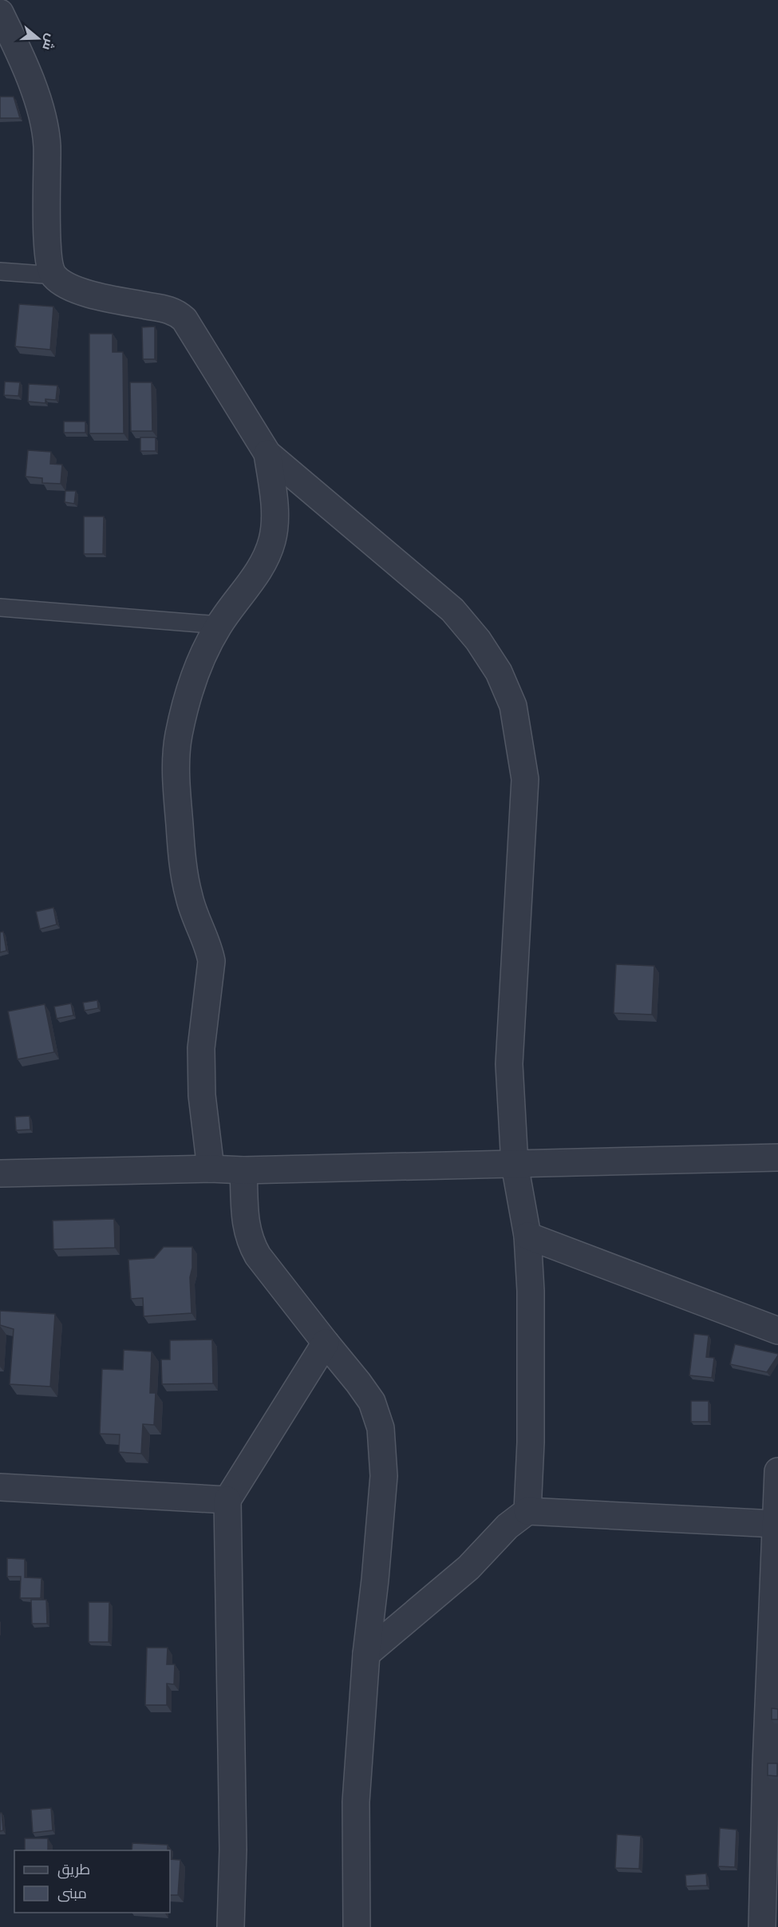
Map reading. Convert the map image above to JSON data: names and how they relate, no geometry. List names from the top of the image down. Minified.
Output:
{"legend":["طريق","مبنى"],"north":"right"}
